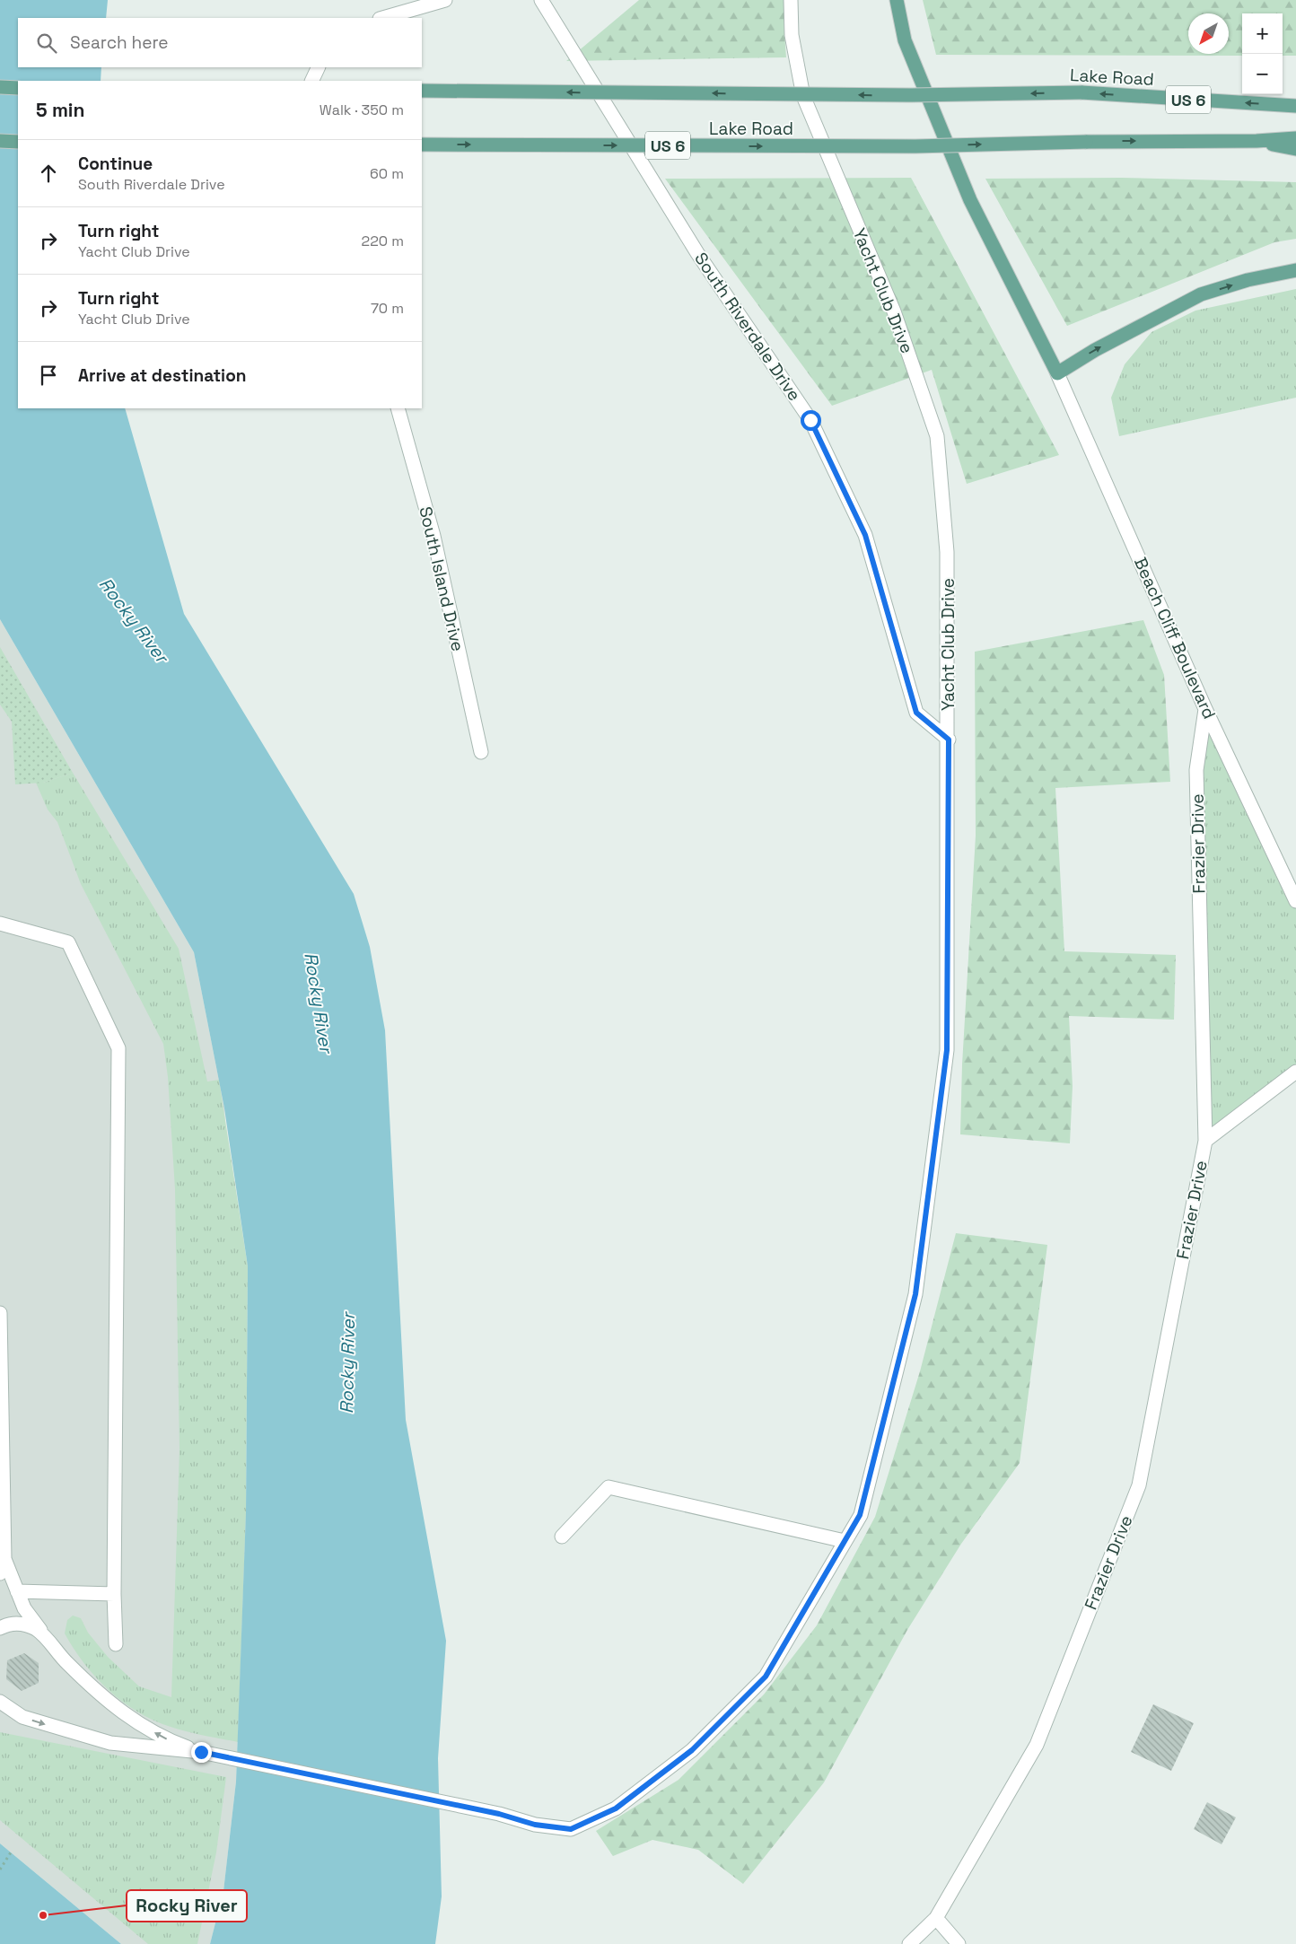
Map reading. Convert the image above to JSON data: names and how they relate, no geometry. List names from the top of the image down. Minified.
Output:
{"streets":{"main road":["Lake Road","US 6"],"street":["Yacht Club Drive","South Riverdale Drive","South Island Drive","Beach Cliff Boulevard","Frazier Drive"]},"crossings":[["Yacht Club Drive","South Riverdale Drive"],["Beach Cliff Boulevard","Frazier Drive"]],"water":["Rocky River"],"places":["Rocky River"],"north":"bottom left","page":{"map_buttons":["+","−"],"search":"Search here","heading":["5 min","Walk · 350 m"],"list":[["Continue","South Riverdale Drive","60 m"],["Turn right","Yacht Club Drive","220 m"],["Turn right","Yacht Club Drive","70 m"],"Arrive at destination"]}}
